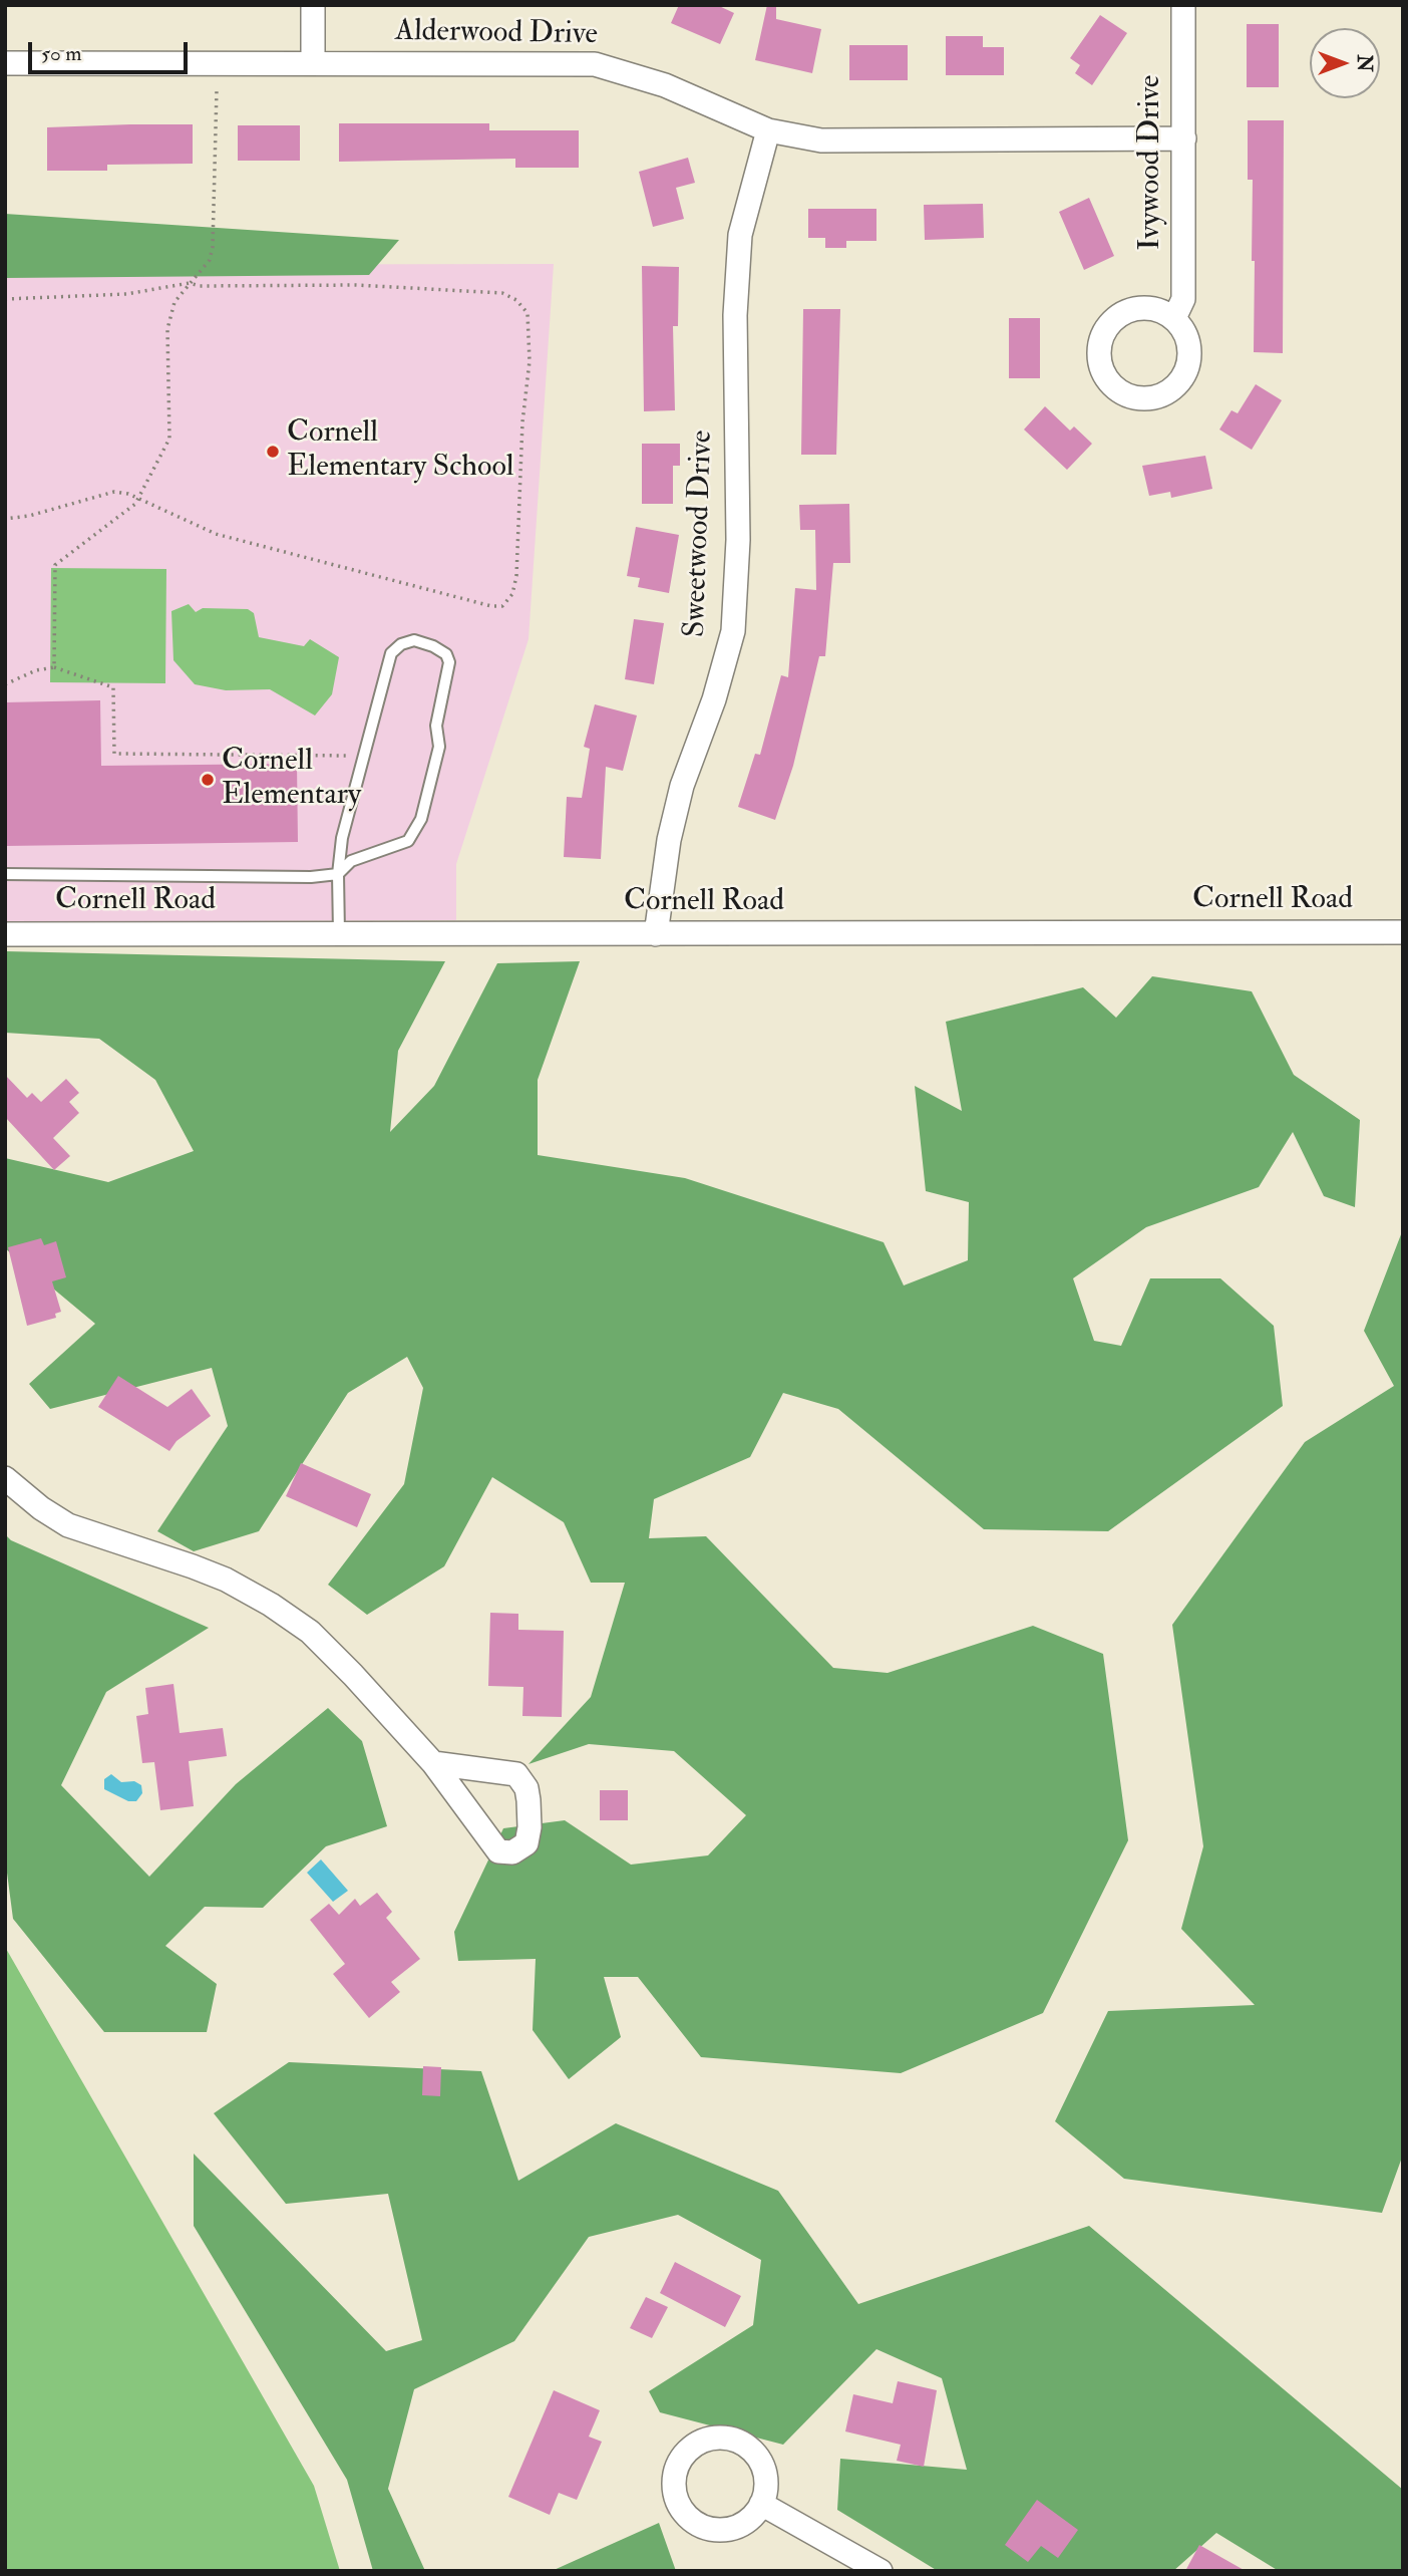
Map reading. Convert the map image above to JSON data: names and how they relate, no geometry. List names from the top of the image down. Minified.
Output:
{"streets":{"street":["Alderwood Drive","Ivywood Drive","Sweetwood Drive","Cornell Road"]},"crossings":[["Alderwood Drive","Ivywood Drive"],["Alderwood Drive","Sweetwood Drive"],["Sweetwood Drive","Cornell Road"]],"places":["Cornell Elementary School","Cornell Elementary"],"scale_bar":"50 m","north":"right"}
